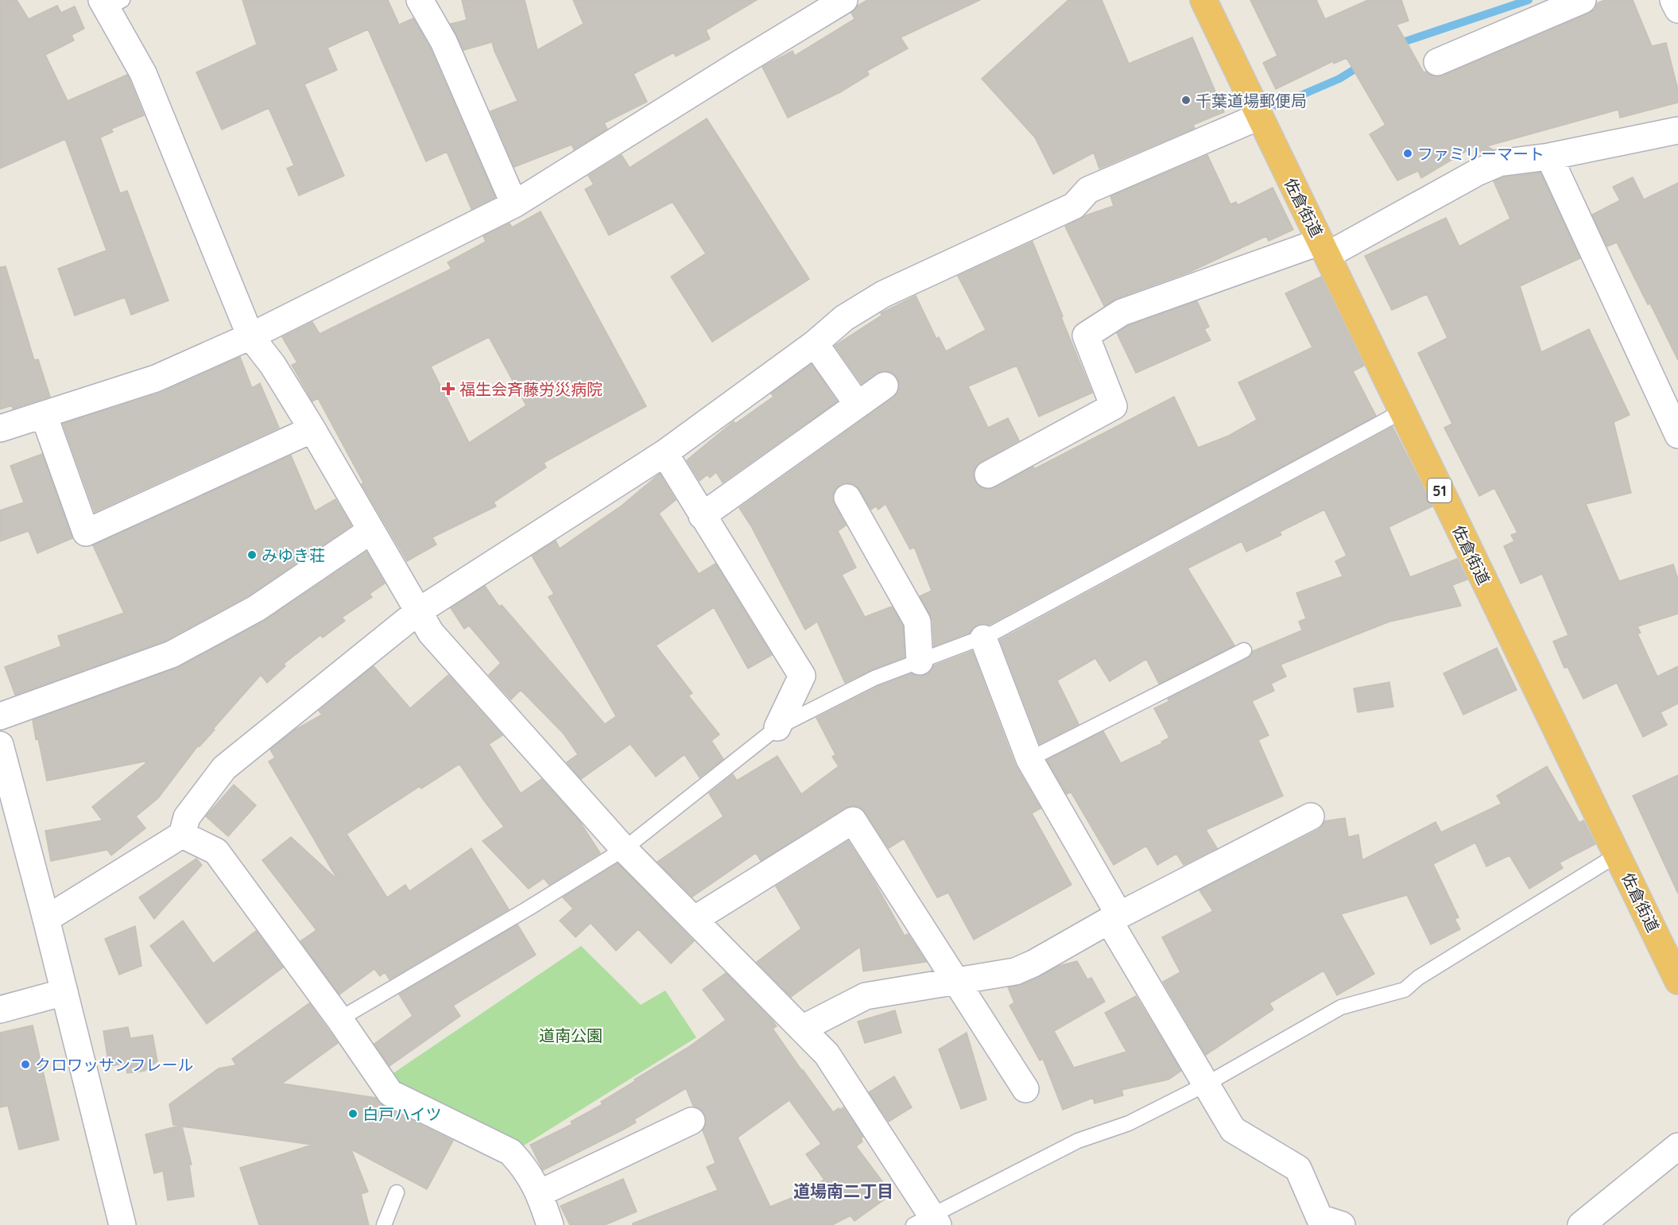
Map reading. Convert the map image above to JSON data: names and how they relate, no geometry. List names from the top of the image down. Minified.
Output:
{"streets":{"highway":["佐倉街道","51"]},"districts":["道場南二丁目"],"parks":["道南公園"],"places":{"other":["千葉道場郵便局","ファミリーマート","みゆき荘","クロワッサンフレール","白戸ハイツ"],"health":["福生会斉藤労災病院"]}}
